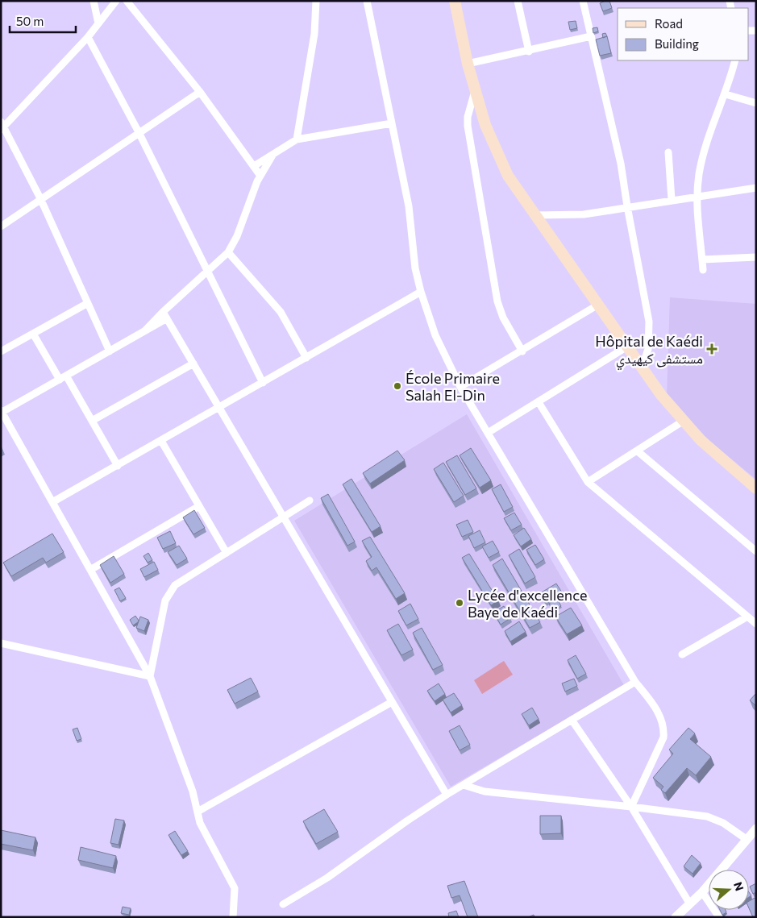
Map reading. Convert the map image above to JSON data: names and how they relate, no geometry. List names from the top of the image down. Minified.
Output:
{"places":{"health":["Hôpital de Kaédi مستشفى كيهيدي"],"other":["École Primaire Salah El-Din","Lycée d'excellence Baye de Kaédi"]},"legend":["Road","Building"],"scale_bar":"50 m","north":"right"}
